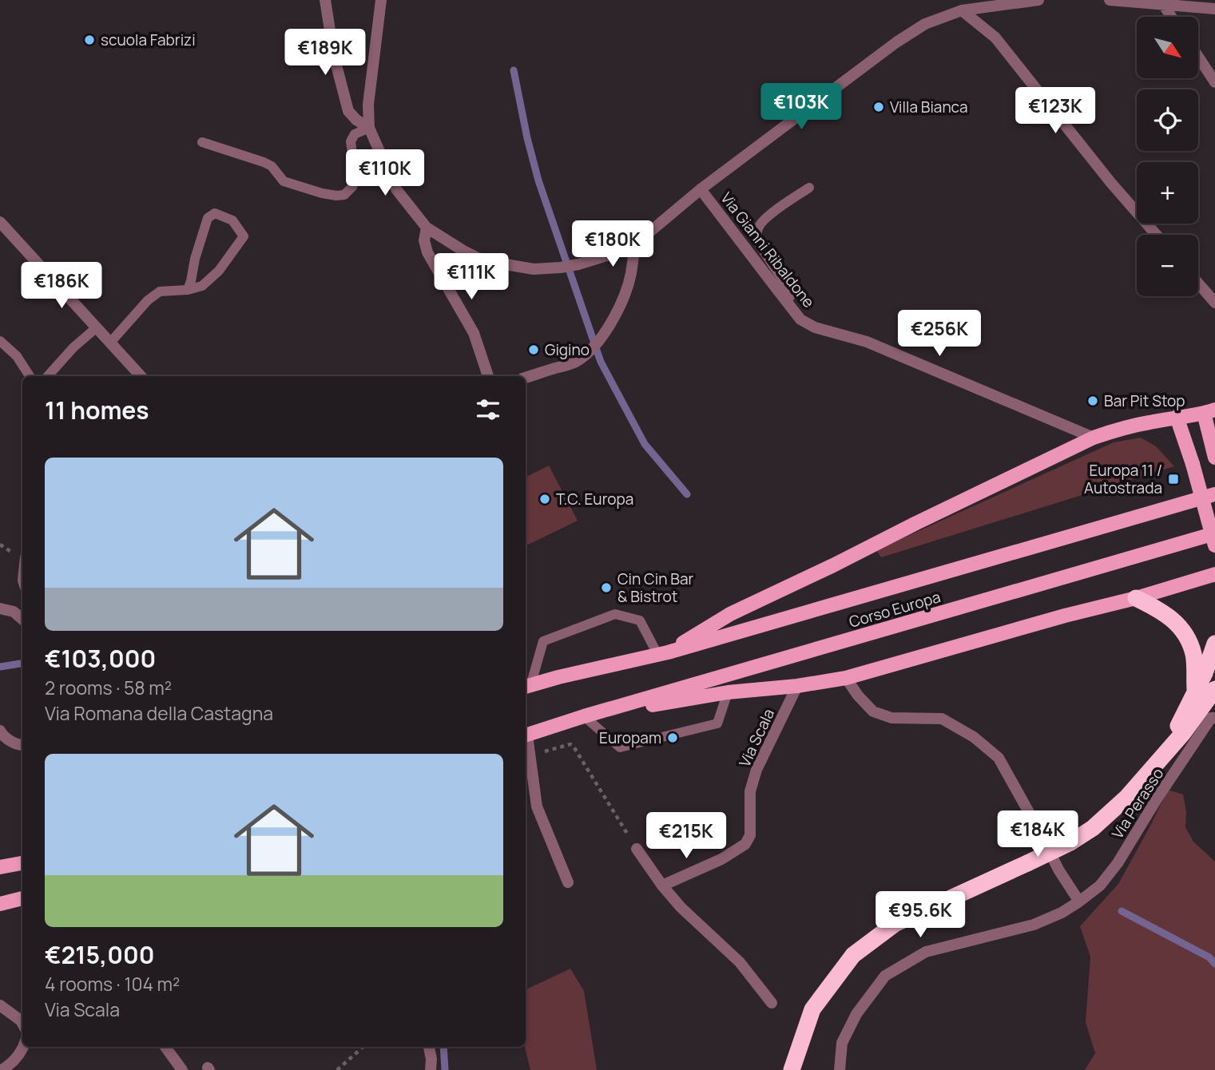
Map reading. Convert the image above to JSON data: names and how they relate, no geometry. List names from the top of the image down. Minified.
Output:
{"streets":{"main road":["Corso Europa"],"street":["Via Gianni Ribaldone","Via Scala","Via Perasso"]},"places":{"other":["scuola Fabrizi","Villa Bianca","Gigino","Bar Pit Stop","T.C. Europa","Cin Cin Bar & Bistrot","Europam"],"transit":["Europa 11 / Autostrada"]},"north":"bottom right","page":{"map_buttons":["+","−"],"price":["€189K","€103K","€123K","€110K","€180K","€111K","€186K","€256K","€184K","€215K","€95.6K"],"heading":"11 homes","list":[{"name":"€103,000","note":"2 rooms · 58 m² · Via Romana della Castagna"},{"name":"€215,000","note":"4 rooms · 104 m² · Via Scala"}]}}
